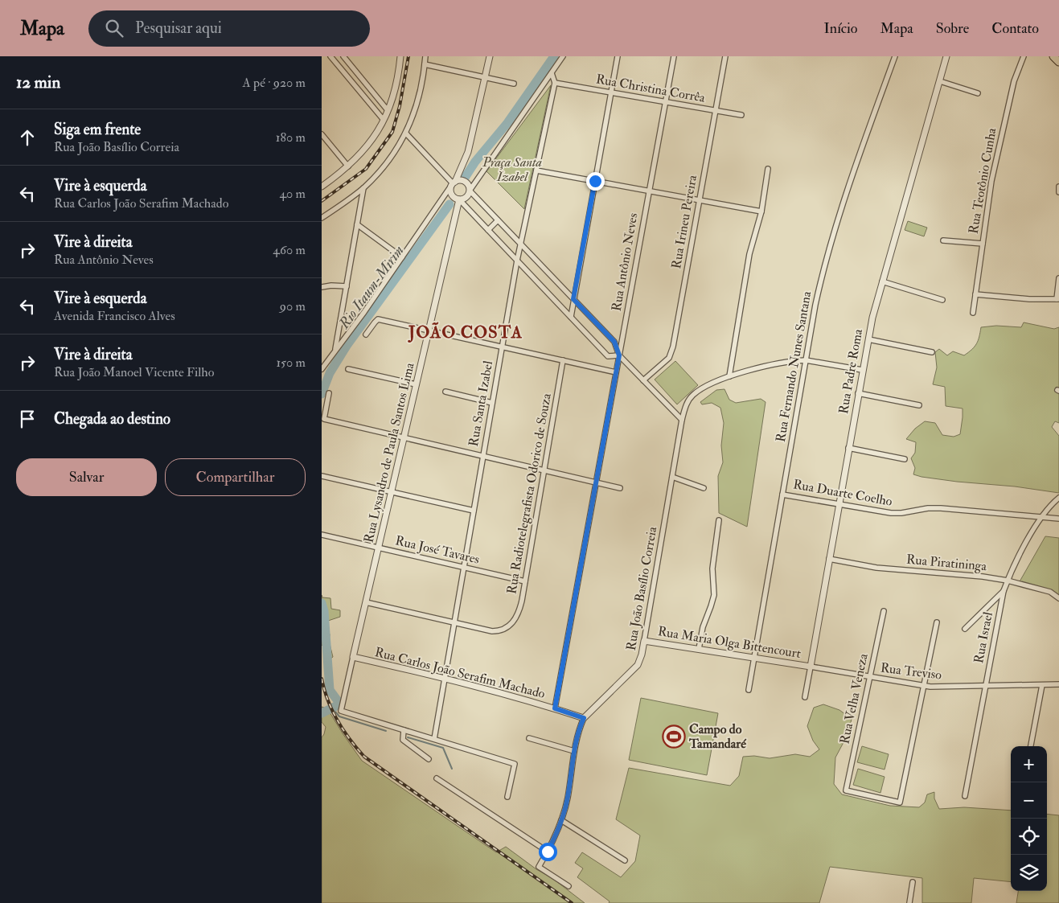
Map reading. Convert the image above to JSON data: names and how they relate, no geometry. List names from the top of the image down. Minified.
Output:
{"streets":{"street":["Rua Christina Corrêa","Rua Teotônio Cunha","Rua Irineu Pereira","Rua Antônio Neves","Rua Fernando Nunes Santana","Rua Padre Roma","Rua Santa Izabel","Rua Lysandro de Paula Santos Lima","Rua Duarte Coelho","Rua Radiotelegrafista Odorico de Souza","Rua José Tavares","Rua Piratininga","Rua João Basílio Correia","Rua Israel","Rua Maria Olga Bittencourt","Rua Treviso","Rua Carlos João Serafim Machado","Rua Velha Veneza"]},"crossings":[["Rua Christina Corrêa","Rua Irineu Pereira"],["Rua Christina Corrêa","Rua Antônio Neves"],["Rua Christina Corrêa","Rua Santa Izabel"],["Rua Antônio Neves","Rua Carlos João Serafim Machado"],["Rua Fernando Nunes Santana","Rua Duarte Coelho"],["Rua Fernando Nunes Santana","Rua João Basílio Correia"],["Rua Fernando Nunes Santana","Rua Maria Olga Bittencourt"],["Rua Padre Roma","Rua Duarte Coelho"],["Rua Padre Roma","Rua Piratininga"],["Rua Padre Roma","Rua João Basílio Correia"],["Rua Padre Roma","Rua Maria Olga Bittencourt"],["Rua Padre Roma","Rua Treviso"],["Rua Santa Izabel","Rua Radiotelegrafista Odorico de Souza"],["Rua Santa Izabel","Rua José Tavares"],["Rua Santa Izabel","Rua Carlos João Serafim Machado"],["Rua Lysandro de Paula Santos Lima","Rua José Tavares"],["Rua Lysandro de Paula Santos Lima","Rua Carlos João Serafim Machado"],["Rua Duarte Coelho","Rua Israel"],["Rua Radiotelegrafista Odorico de Souza","Rua José Tavares"],["Rua Piratininga","Rua Israel"],["Rua João Basílio Correia","Rua Maria Olga Bittencourt"],["Rua João Basílio Correia","Rua Carlos João Serafim Machado"],["Rua Israel","Rua Treviso"],["Rua Maria Olga Bittencourt","Rua Treviso"],["Rua Treviso","Rua Velha Veneza"]],"districts":["JOÃO COSTA"],"water":["Rio Itaum-Mirim"],"parks":["Praça Santa Izabel"],"places":{"sports":["Campo do Tamandaré"]},"page":{"header":"Mapa","search":"Pesquisar aqui","nav":["Início","Mapa","Sobre","Contato"],"heading":["12 min","A pé · 920 m"],"list":[["Siga em frente","Rua João Basílio Correia","180 m"],["Vire à esquerda","Rua Carlos João Serafim Machado","40 m"],["Vire à direita","Rua Antônio Neves","460 m"],["Vire à esquerda","Avenida Francisco Alves","90 m"],["Vire à direita","Rua João Manoel Vicente Filho","150 m"],"Chegada ao destino"],"buttons":["Salvar","Compartilhar"],"map_buttons":["+","−"]}}
